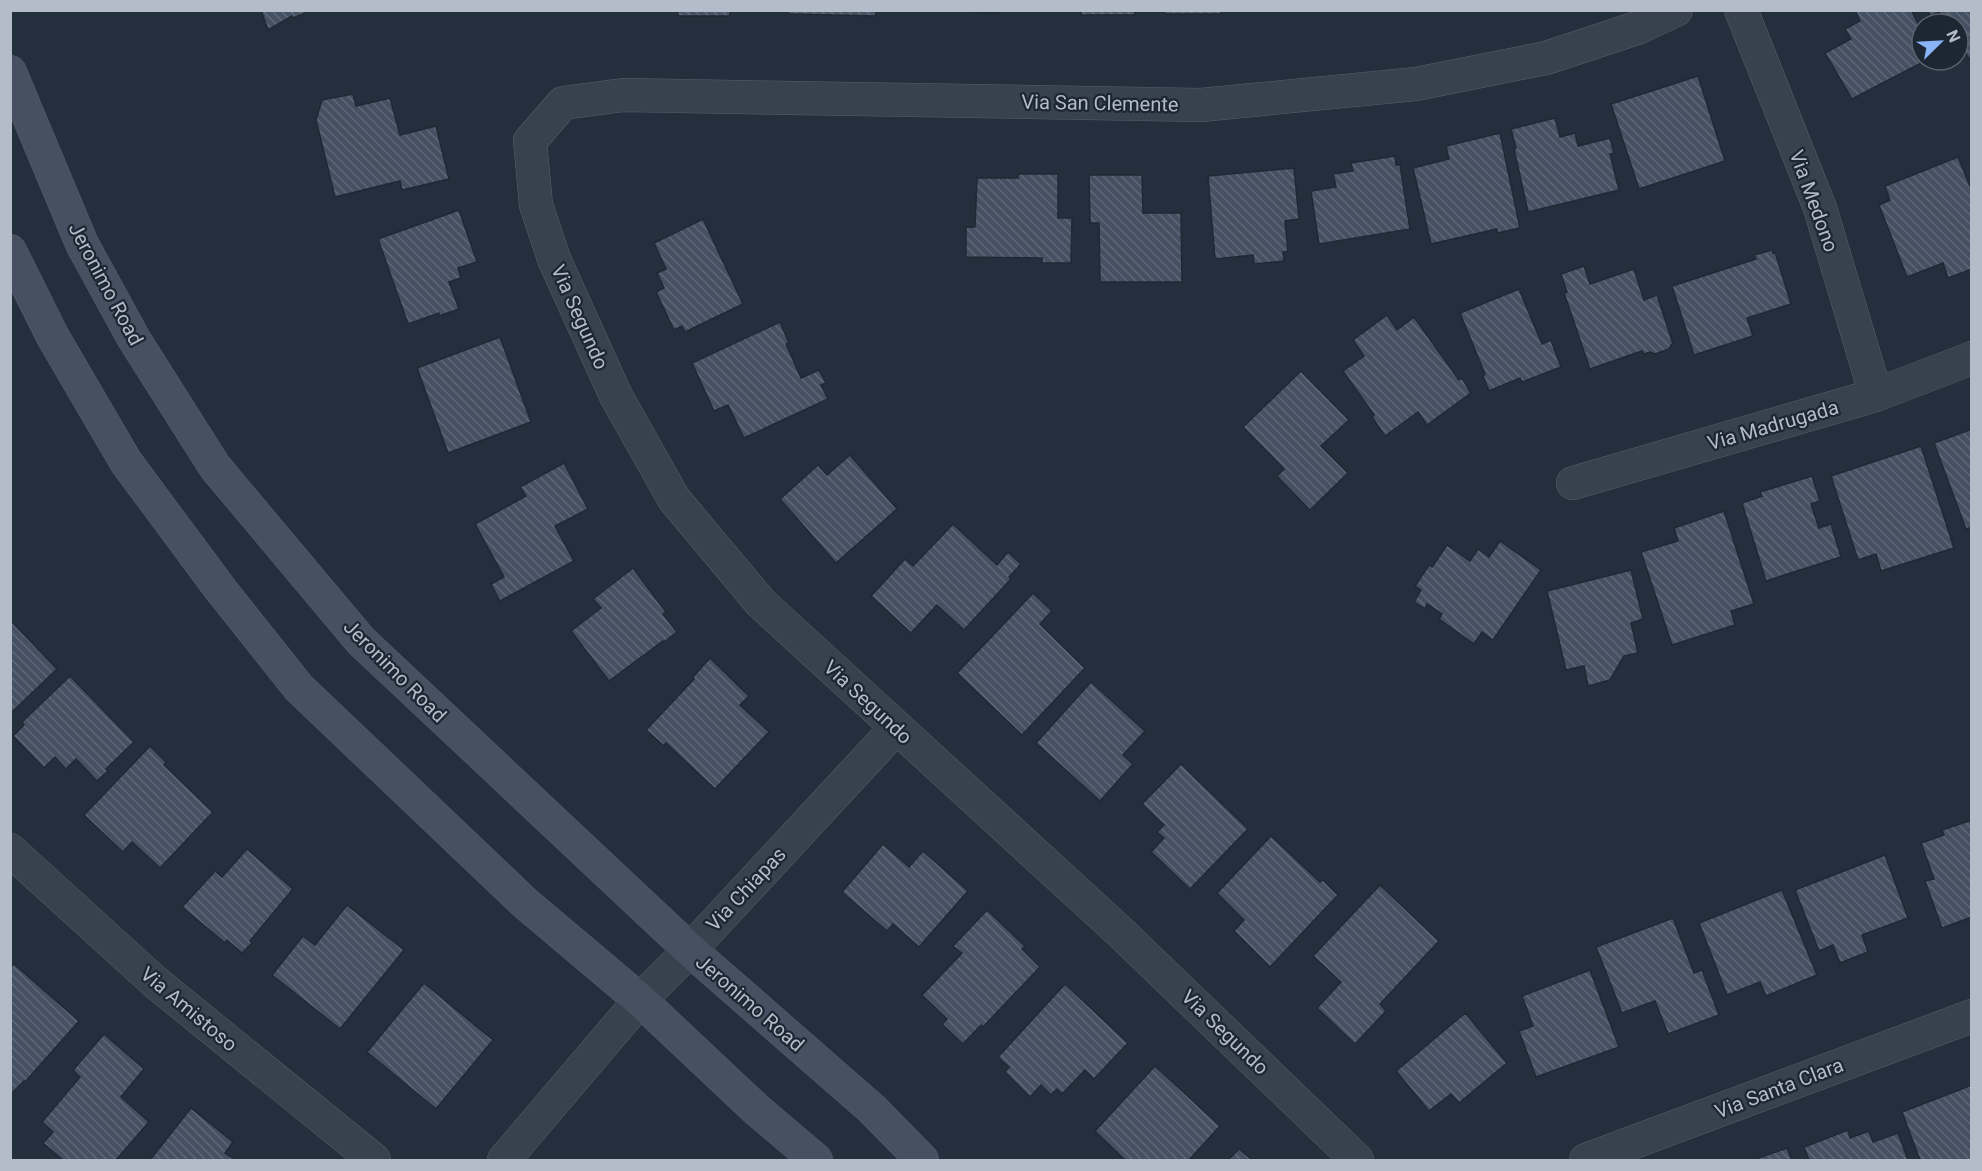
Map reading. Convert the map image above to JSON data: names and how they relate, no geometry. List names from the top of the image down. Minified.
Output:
{"streets":{"main road":["Jeronimo Road"],"street":["Via San Clemente","Via Medono","Via Segundo","Via Madrugada","Via Chiapas","Via Amistoso","Via Santa Clara"]},"crossings":[["Via San Clemente","Via Segundo"],["Via Medono","Via Madrugada"],["Jeronimo Road","Via Chiapas"],["Via Segundo","Via Chiapas"]],"north":"top right"}
